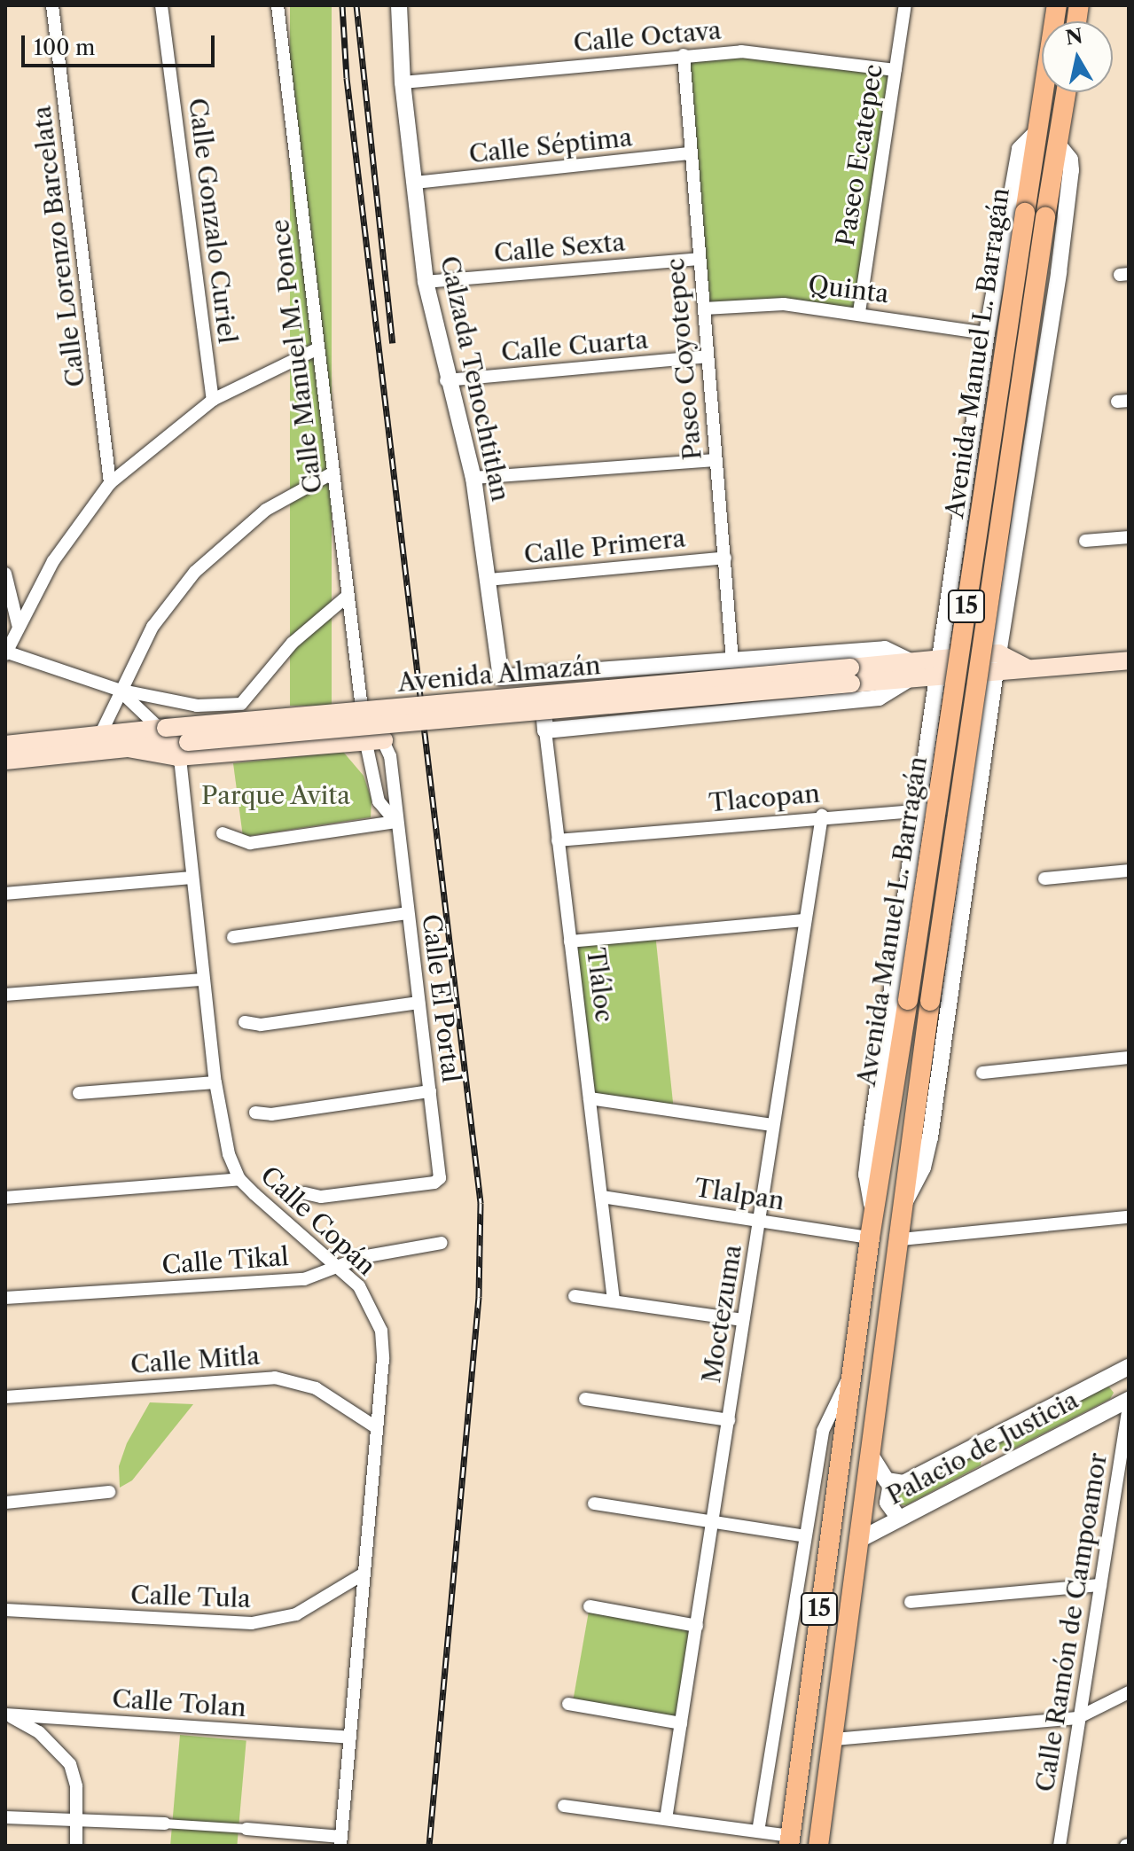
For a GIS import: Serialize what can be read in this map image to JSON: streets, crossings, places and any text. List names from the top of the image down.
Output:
{
  "streets": {
    "highway": ["Avenida Manuel L. Barragán", "15"],
    "main road": ["Avenida Almazán"],
    "street": [
      "Calle Octava",
      "Calle Séptima",
      "Paseo Ecatepec",
      "Calle Gonzalo Curiel",
      "Calle Lorenzo Barcelata",
      "Calle Sexta",
      "Quinta",
      "Calle Cuarta",
      "Calle Manuel M. Ponce",
      "Paseo Coyotepec",
      "Calzada Tenochtitlan",
      "Calle Primera",
      "Tlacopan",
      "Tláloc",
      "Calle El Portal",
      "Tlalpan",
      "Calle Copán",
      "Calle Tikal",
      "Moctezuma",
      "Calle Mitla",
      "Palacio de Justicia",
      "Calle Tula",
      "Calle Ramón de Campoamor",
      "Calle Tolan"
    ]
  },
  "crossings": [
    ["Calle Octava", "Paseo Ecatepec"],
    ["Calle Octava", "Paseo Coyotepec"],
    ["Calle Octava", "Calzada Tenochtitlan"],
    ["Calle Séptima", "Paseo Coyotepec"],
    ["Calle Séptima", "Calzada Tenochtitlan"],
    ["Paseo Ecatepec", "Quinta"],
    ["Calle Sexta", "Paseo Coyotepec"],
    ["Calle Sexta", "Calzada Tenochtitlan"],
    ["Quinta", "Paseo Coyotepec"],
    ["Calle Cuarta", "Paseo Coyotepec"],
    ["Calle Cuarta", "Calzada Tenochtitlan"],
    ["Avenida Manuel L. Barragán", "Tlalpan"],
    ["Avenida Manuel L. Barragán", "Palacio de Justicia"],
    ["Calle Manuel M. Ponce", "Calle El Portal"],
    ["Paseo Coyotepec", "Calle Primera"],
    ["Calzada Tenochtitlan", "Calle Primera"],
    ["Calzada Tenochtitlan", "Tláloc"],
    ["Avenida Almazán", "Calle Copán"],
    ["Tlacopan", "Tláloc"],
    ["Tlacopan", "Moctezuma"],
    ["Tláloc", "Tlalpan"],
    ["Tlalpan", "Moctezuma"],
    ["Calle Copán", "Calle Tikal"],
    ["Calle Copán", "Calle Mitla"],
    ["Calle Copán", "Calle Tula"],
    ["Calle Copán", "Calle Tolan"]
  ],
  "parks": ["Parque Avita"],
  "scale_bar": "100 m",
  "north": "top"
}
